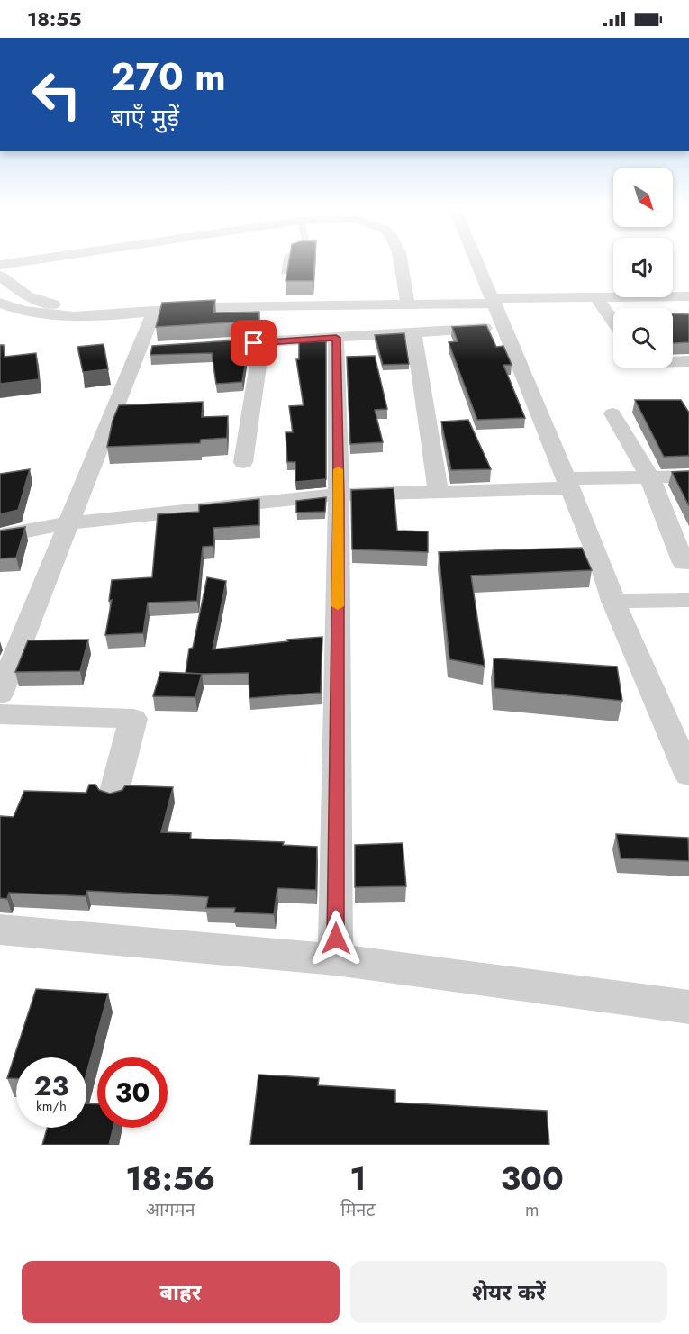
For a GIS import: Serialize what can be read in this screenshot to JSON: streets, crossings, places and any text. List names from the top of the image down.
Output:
{
  "north": "bottom right",
  "page": {
    "status": "18:55",
    "turn": ["270 m", "बाएँ मुड़ें"],
    "speed": "23 km/h",
    "limit": "30",
    "eta": [
      "18:56",
      "आगमन",
      "1",
      "मिनट",
      "300",
      "m"
    ],
    "buttons": ["बाहर", "शेयर करें"]
  }
}
